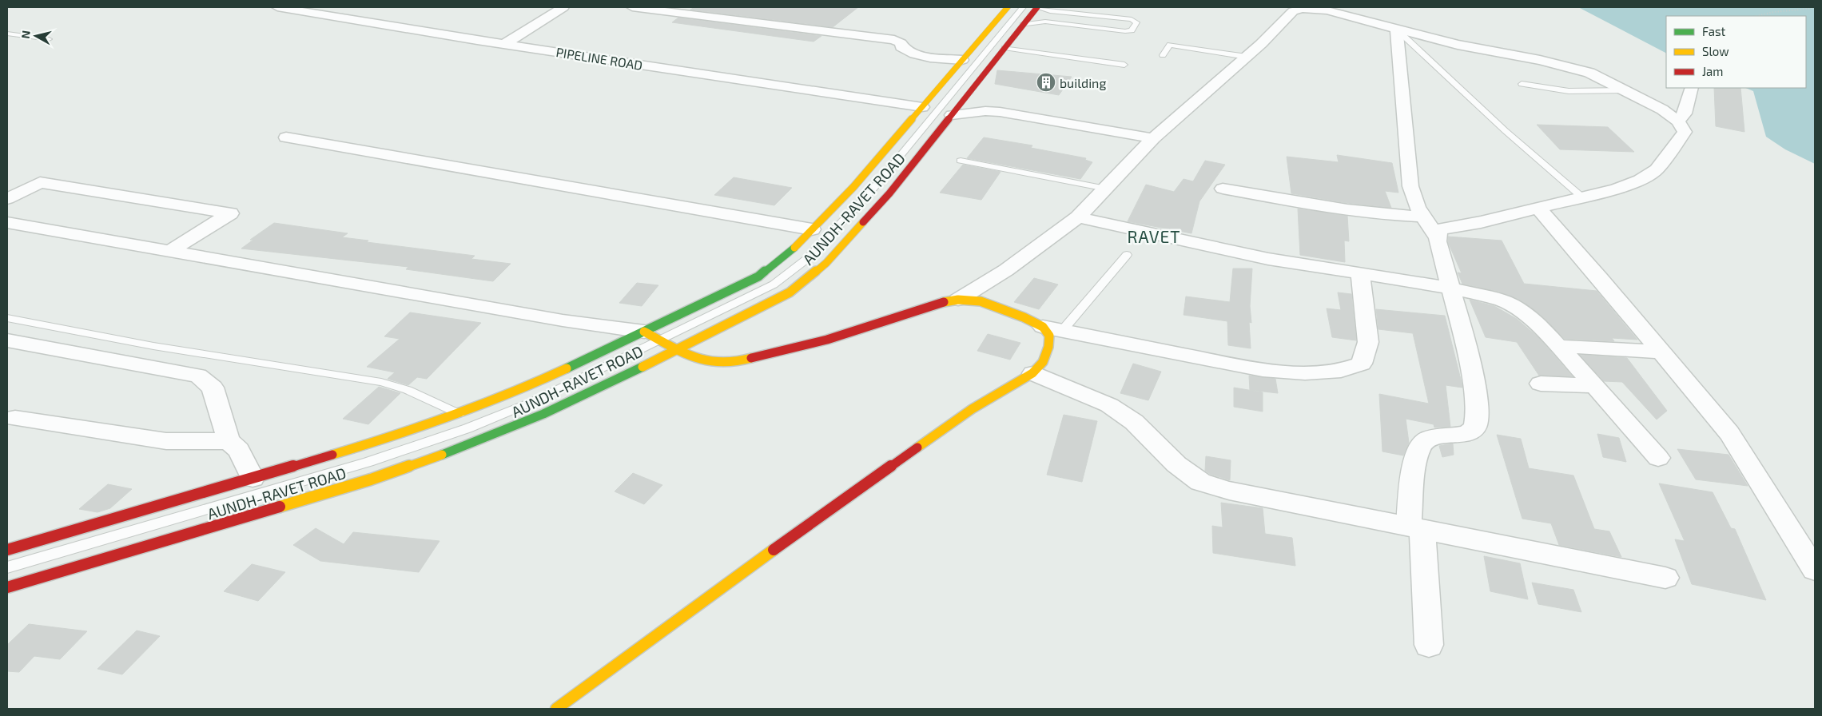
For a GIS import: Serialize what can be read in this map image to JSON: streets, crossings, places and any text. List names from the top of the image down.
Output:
{
  "streets": {
    "main road": ["AUNDH-RAVET ROAD"],
    "street": ["PIPELINE ROAD"]
  },
  "crossings": [
    ["PIPELINE ROAD", "AUNDH-RAVET ROAD"]
  ],
  "districts": ["RAVET"],
  "places": {
    "building": ["building"]
  },
  "legend": ["Fast", "Slow", "Jam"],
  "north": "left"
}
